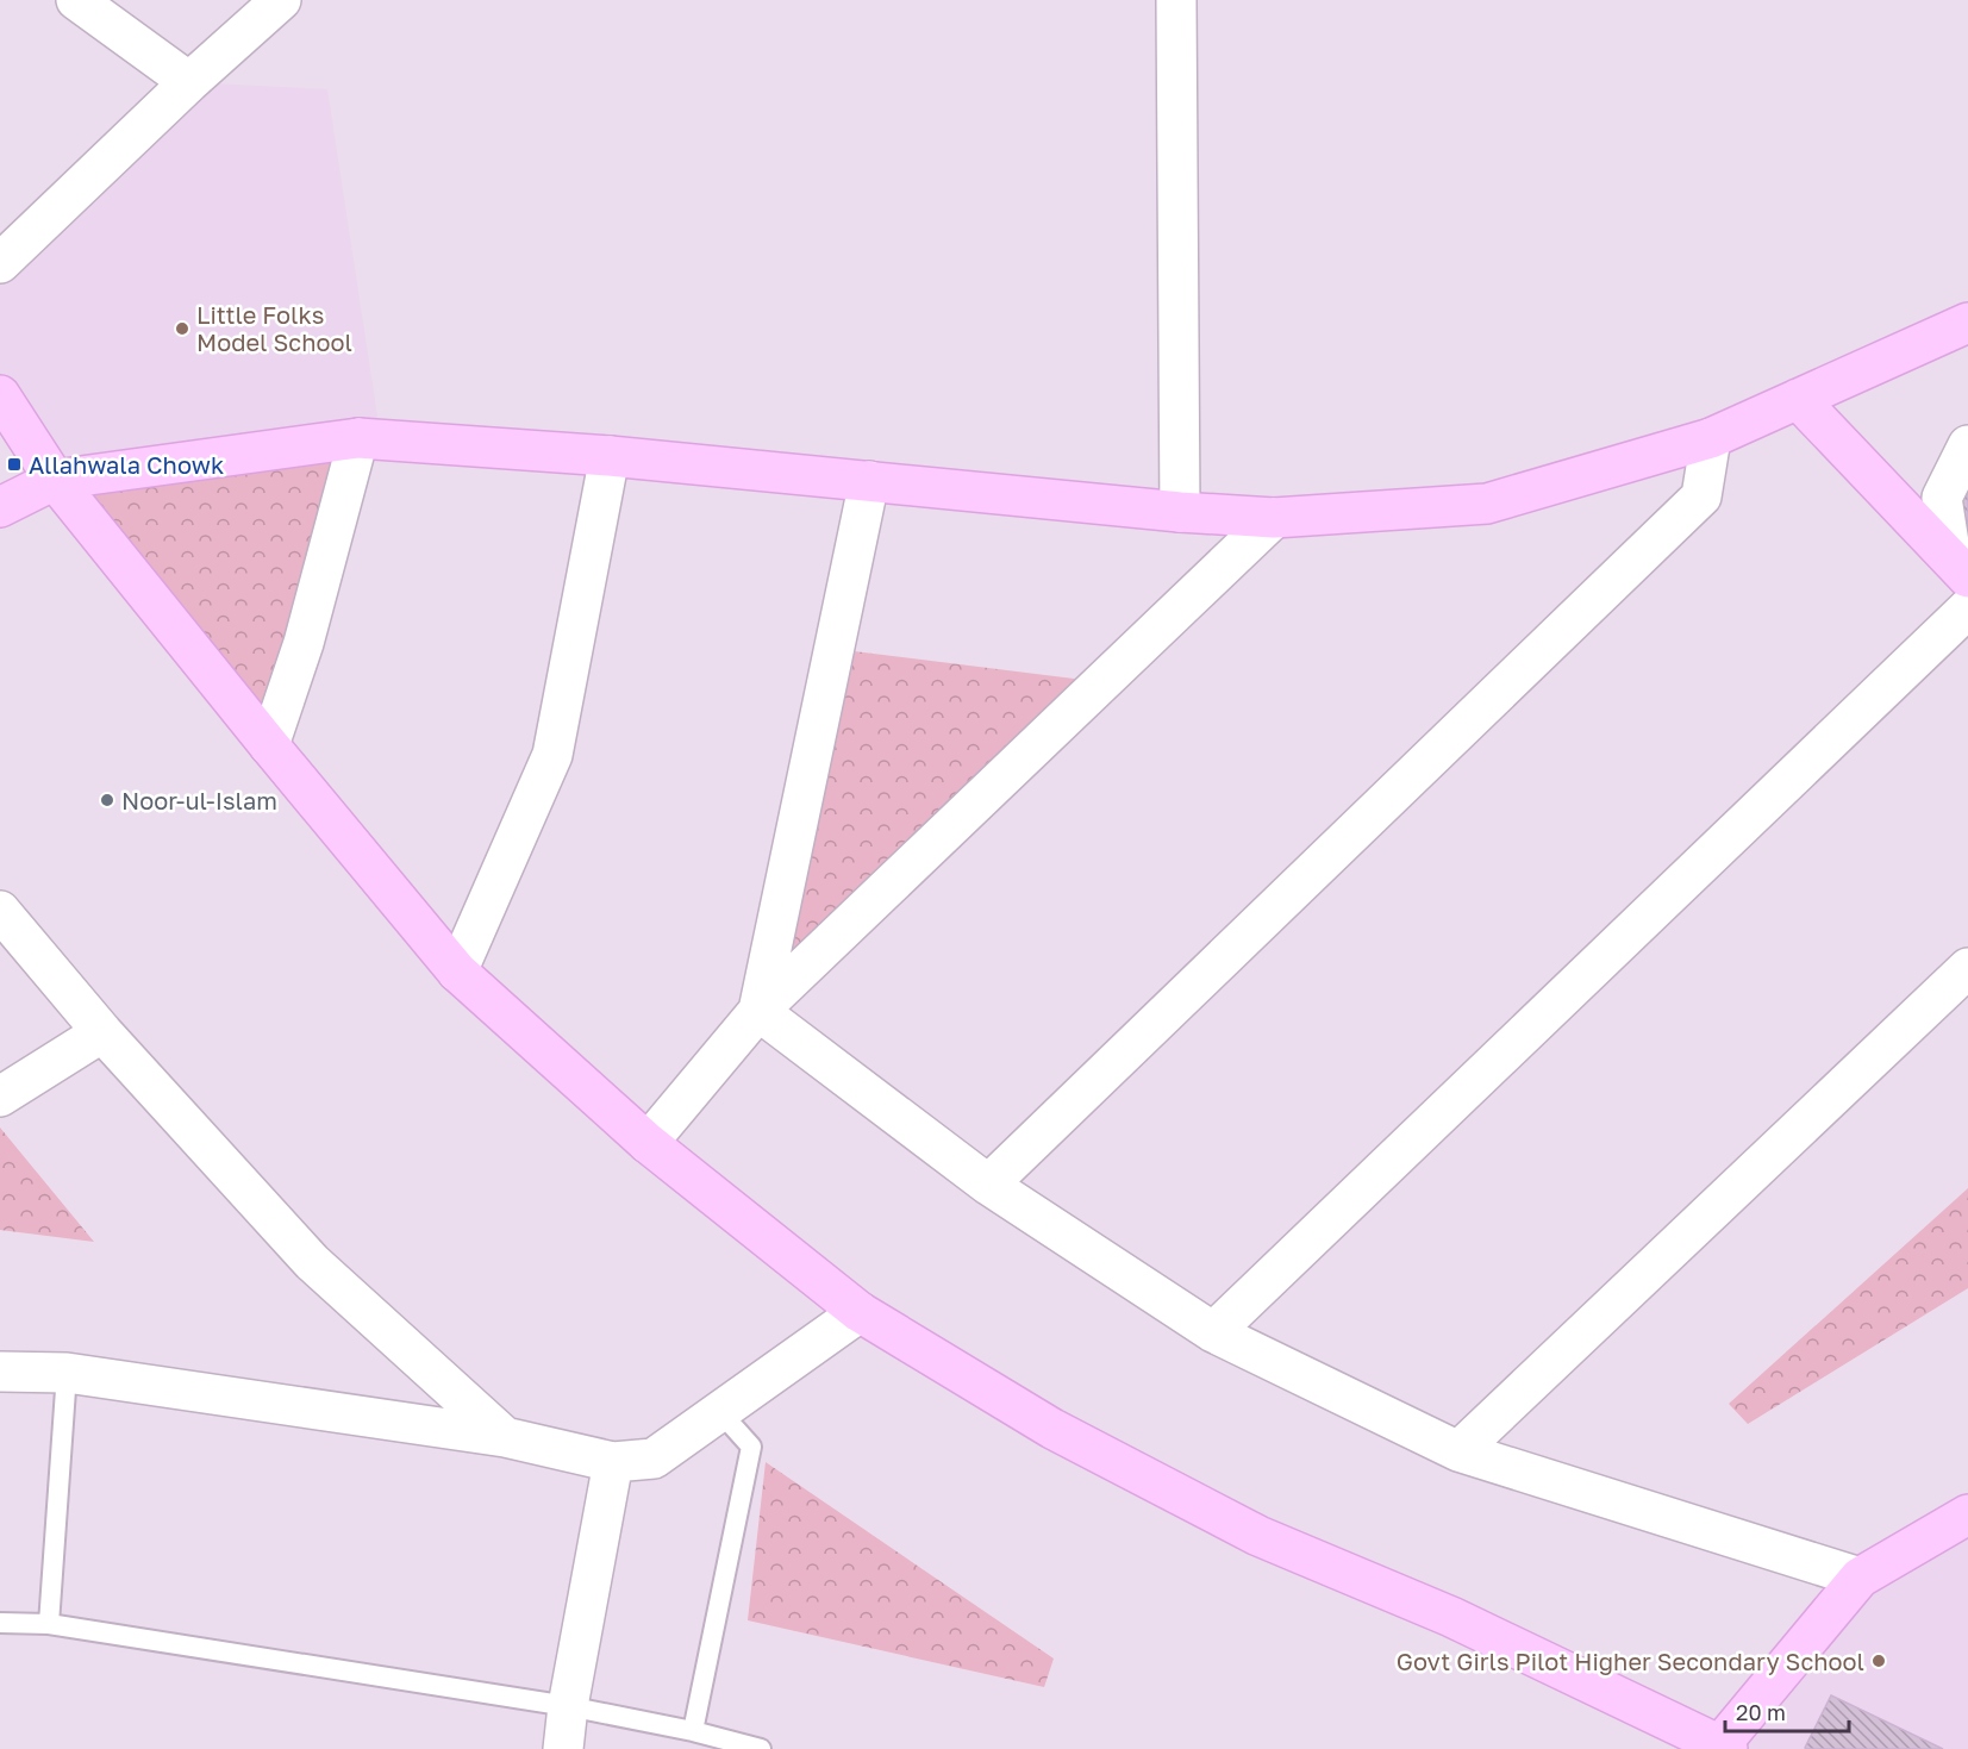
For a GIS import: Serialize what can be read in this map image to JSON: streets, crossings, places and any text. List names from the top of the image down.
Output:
{
  "places": {
    "other": ["Little Folks Model School", "Noor-ul-Islam", "Govt Girls Pilot Higher Secondary School"],
    "transit": ["Allahwala Chowk"]
  },
  "scale_bar": "20 m"
}
